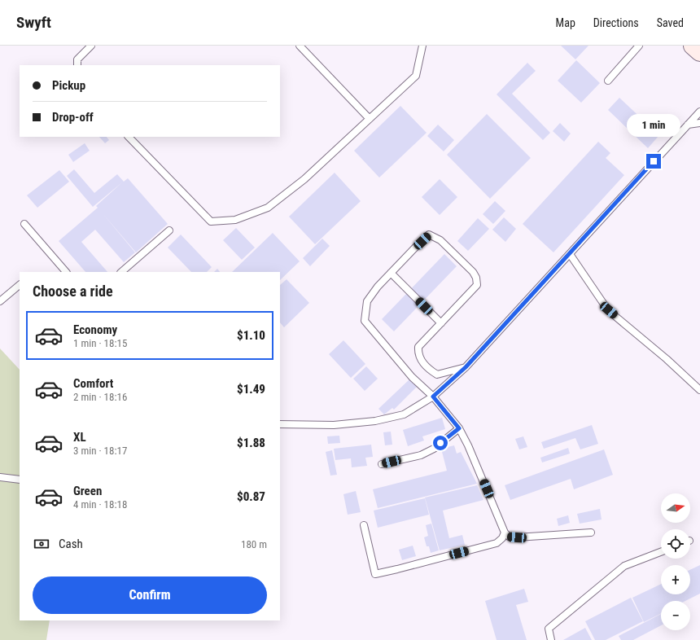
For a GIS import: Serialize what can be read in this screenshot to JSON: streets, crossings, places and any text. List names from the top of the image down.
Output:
{
  "north": "right",
  "page": {
    "header": "Swyft",
    "nav": ["Map", "Directions", "Saved"],
    "banner": ["Pickup", "Drop-off"],
    "bubble": "1 min",
    "heading": "Choose a ride",
    "list": [
      {
        "name": "Economy",
        "note": "1 min · 18:15",
        "value": "$1.10"
      },
      {
        "name": "Comfort",
        "note": "2 min · 18:16",
        "value": "$1.49"
      },
      {
        "name": "XL",
        "note": "3 min · 18:17",
        "value": "$1.88"
      },
      {
        "name": "Green",
        "note": "4 min · 18:18",
        "value": "$0.87"
      }
    ],
    "map_buttons": ["+", "−"],
    "pay": ["Cash", "180 m"],
    "buttons": "Confirm"
  }
}
